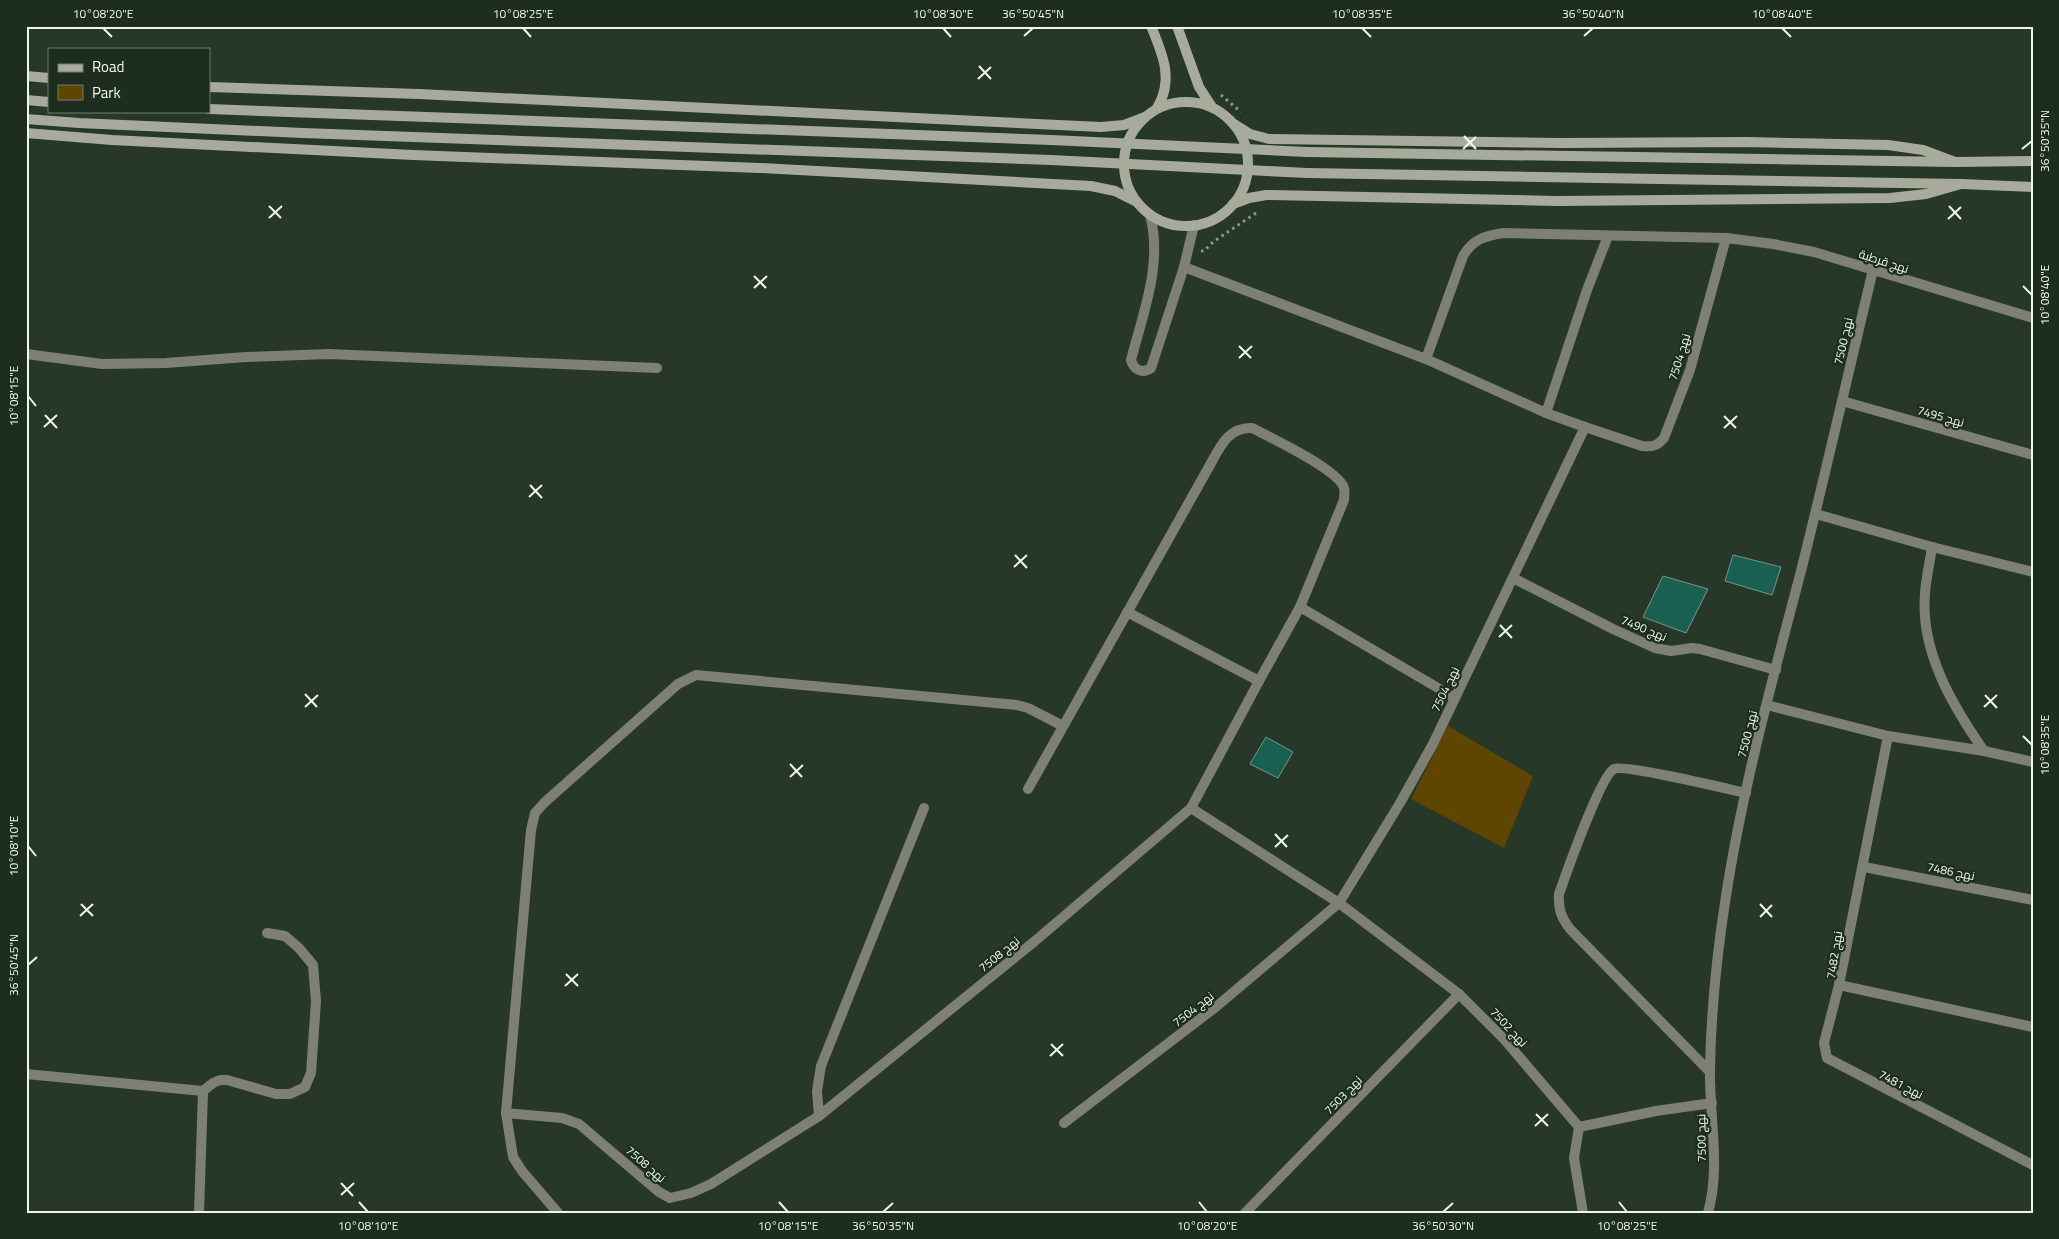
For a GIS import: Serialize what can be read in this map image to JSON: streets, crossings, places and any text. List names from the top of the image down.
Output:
{
  "streets": {
    "street": [
      "نهج قرطبة",
      "نهج 7500",
      "نهج 7504",
      "نهج 7495",
      "نهج 7490",
      "نهج 7486",
      "نهج 7508",
      "نهج 7482",
      "نهج 7502",
      "نهج 7481",
      "نهج 7503"
    ]
  },
  "crossings": [
    ["نهج قرطبة", "نهج 7500"],
    ["نهج قرطبة", "نهج 7504"],
    ["نهج 7500", "نهج 7495"],
    ["نهج 7500", "نهج 7490"],
    ["نهج 7504", "نهج 7490"],
    ["نهج 7504", "نهج 7502"],
    ["نهج 7486", "نهج 7482"],
    ["نهج 7508", "نهج 7502"],
    ["نهج 7482", "نهج 7481"],
    ["نهج 7502", "نهج 7503"]
  ],
  "legend": ["Road", "Park"],
  "coordinates": [
    "10°08'20\"E",
    "10°08'25\"E",
    "10°08'30\"E",
    "36°50'45\"N",
    "10°08'35\"E",
    "36°50'40\"N",
    "10°08'40\"E",
    "36°50'35\"N",
    "10°08'15\"E",
    "10°08'10\"E",
    "36°50'30\"N"
  ]
}
